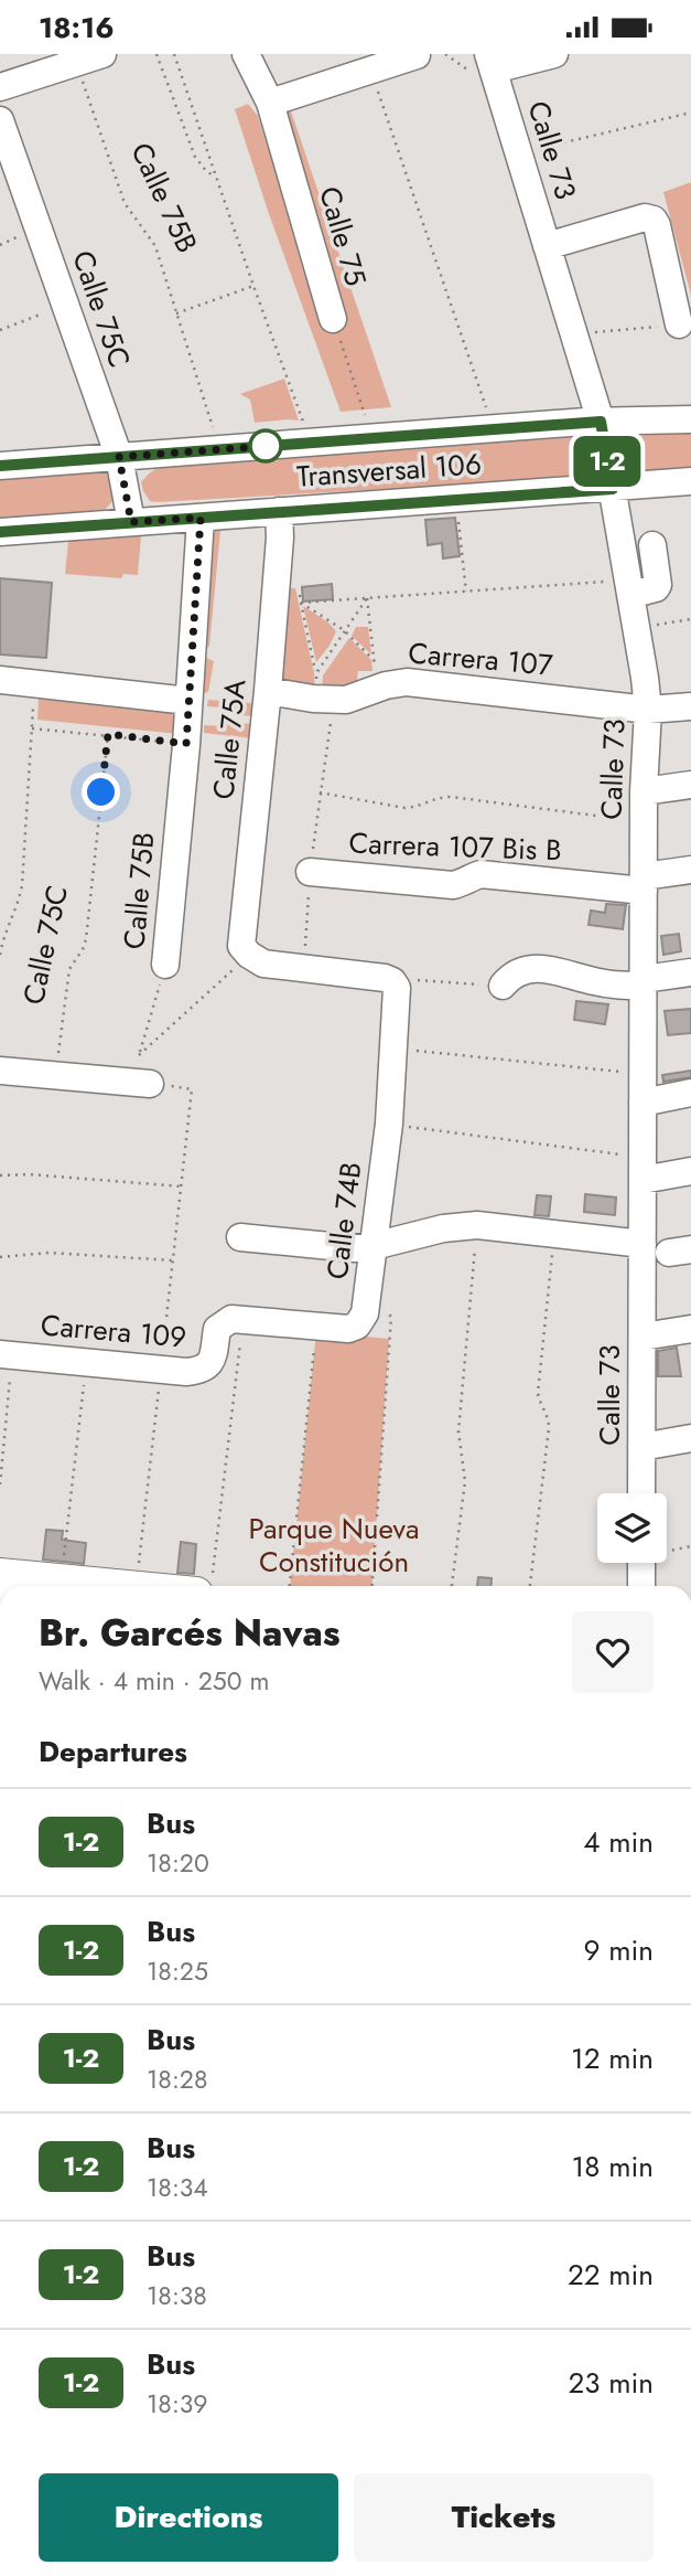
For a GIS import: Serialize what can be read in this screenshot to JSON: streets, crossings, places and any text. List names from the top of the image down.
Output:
{
  "streets": {
    "street": [
      "Calle 73",
      "Calle 75B",
      "Calle 75",
      "Calle 75C",
      "Transversal 106",
      "Carrera 107",
      "Calle 75A",
      "Carrera 107 Bis B",
      "Calle 74B",
      "Carrera 109"
    ]
  },
  "crossings": [
    ["Calle 73", "Transversal 106"],
    ["Calle 73", "Carrera 107"],
    ["Calle 73", "Carrera 107 Bis B"],
    ["Calle 75B", "Transversal 106"],
    ["Calle 75B", "Calle 75A"],
    ["Calle 75", "Transversal 106"],
    ["Calle 75C", "Transversal 106"],
    ["Transversal 106", "Calle 75A"],
    ["Carrera 107", "Calle 75A"]
  ],
  "parks": ["Parque Nueva Constitución"],
  "lines": ["bus line 1-2"],
  "page": {
    "status": "18:16",
    "on_map": "1-2",
    "heading": [
      ["Br. Garcés Navas", "Walk · 4 min · 250 m"],
      "Departures"
    ],
    "list": [
      {
        "mark": "1-2",
        "name": "Bus",
        "note": "18:20",
        "value": "4 min"
      },
      {
        "mark": "1-2",
        "name": "Bus",
        "note": "18:25",
        "value": "9 min"
      },
      {
        "mark": "1-2",
        "name": "Bus",
        "note": "18:28",
        "value": "12 min"
      },
      {
        "mark": "1-2",
        "name": "Bus",
        "note": "18:34",
        "value": "18 min"
      },
      {
        "mark": "1-2",
        "name": "Bus",
        "note": "18:38",
        "value": "22 min"
      },
      {
        "mark": "1-2",
        "name": "Bus",
        "note": "18:39",
        "value": "23 min"
      }
    ],
    "buttons": ["Directions", "Tickets"]
  }
}
